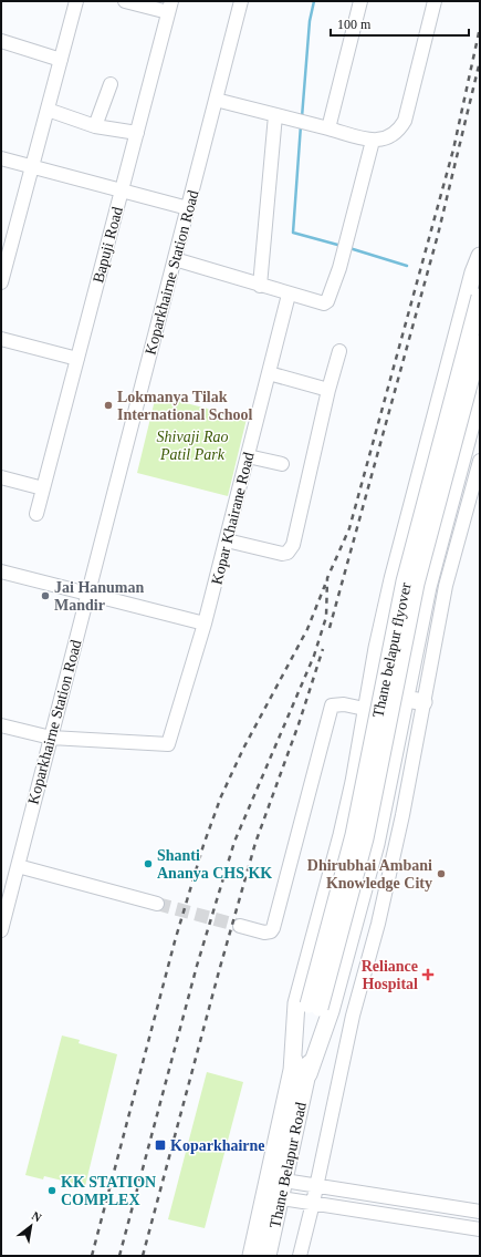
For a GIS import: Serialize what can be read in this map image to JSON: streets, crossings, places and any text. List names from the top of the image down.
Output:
{
  "streets": {
    "main road": ["Thane belapur flyover", "Thane Belapur Road"],
    "street": ["Bapuji Road", "Koparkhairne Station Road", "Kopar Khairane Road"]
  },
  "crossings": [
    ["Koparkhairne Station Road", "Kopar Khairane Road"]
  ],
  "parks": ["Shivaji Rao Patil Park"],
  "places": {
    "other": [
      "Lokmanya Tilak International School",
      "Jai Hanuman Mandir",
      "Shanti Ananya CHS KK",
      "Dhirubhai Ambani Knowledge City",
      "KK STATION COMPLEX"
    ],
    "health": ["Reliance Hospital"],
    "transit": ["Koparkhairne"]
  },
  "scale_bar": "100 m",
  "north": "top right"
}
